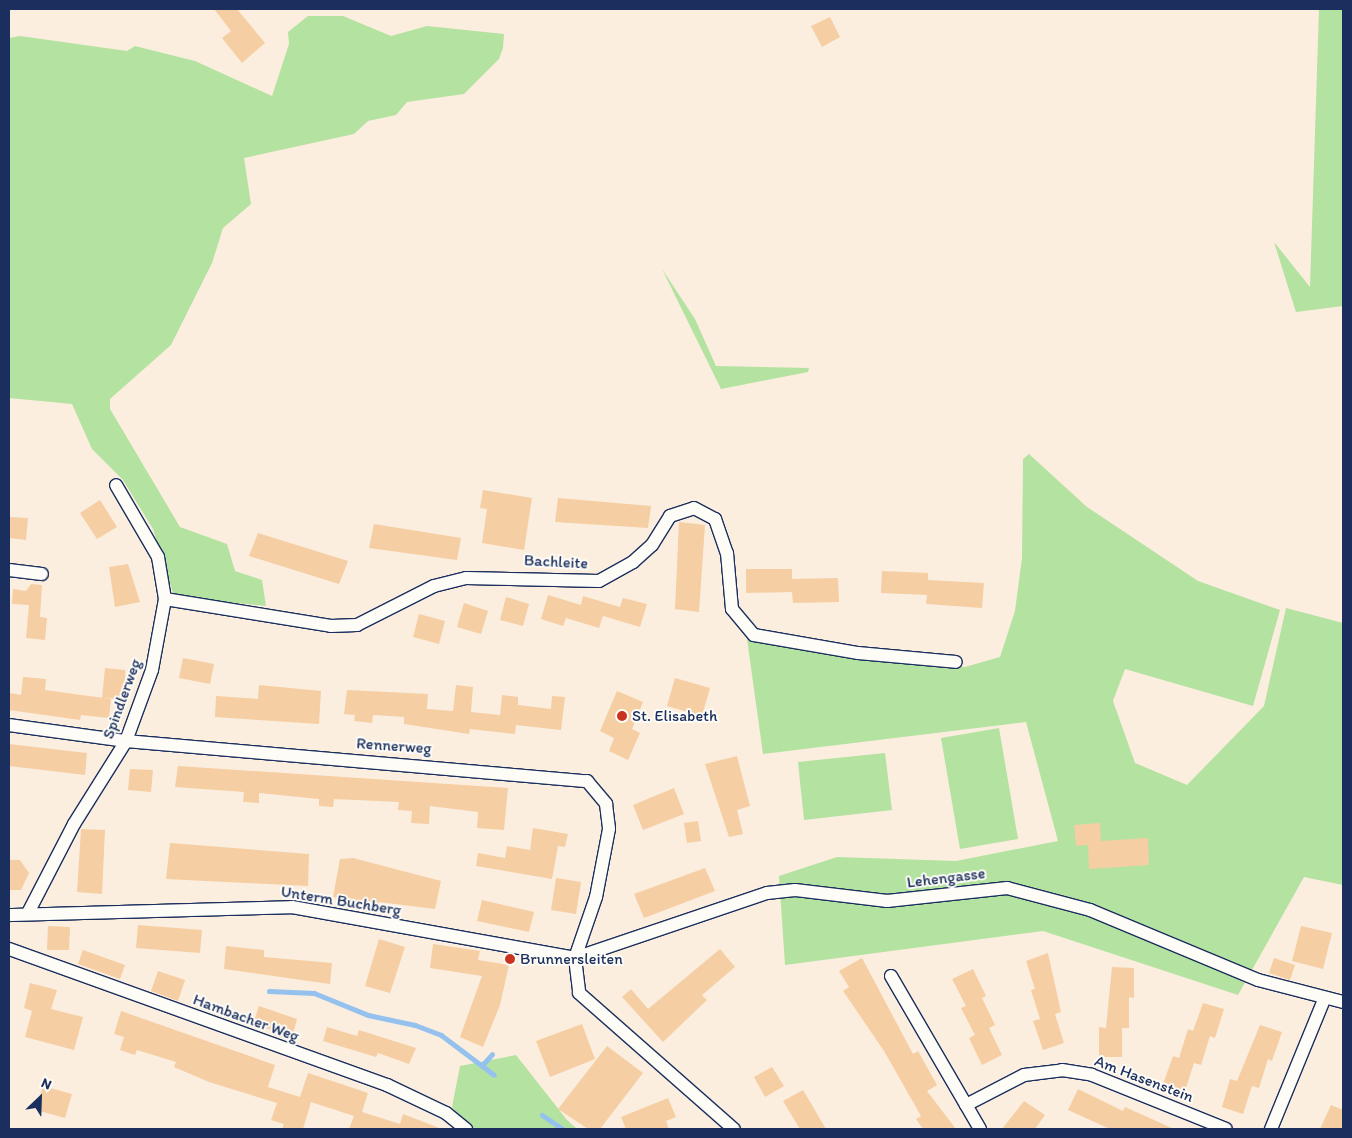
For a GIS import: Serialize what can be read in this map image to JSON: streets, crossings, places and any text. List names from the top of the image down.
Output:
{
  "streets": {
    "street": [
      "Bachleite",
      "Spindlerweg",
      "Rennerweg",
      "Lehengasse",
      "Unterm Buchberg",
      "Hambacher Weg",
      "Am Hasenstein"
    ]
  },
  "crossings": [
    ["Bachleite", "Spindlerweg"],
    ["Spindlerweg", "Rennerweg"],
    ["Spindlerweg", "Unterm Buchberg"],
    ["Rennerweg", "Lehengasse"],
    ["Rennerweg", "Unterm Buchberg"],
    ["Lehengasse", "Unterm Buchberg"]
  ],
  "places": ["St. Elisabeth", "Brunnersleiten"],
  "north": "top right"
}
